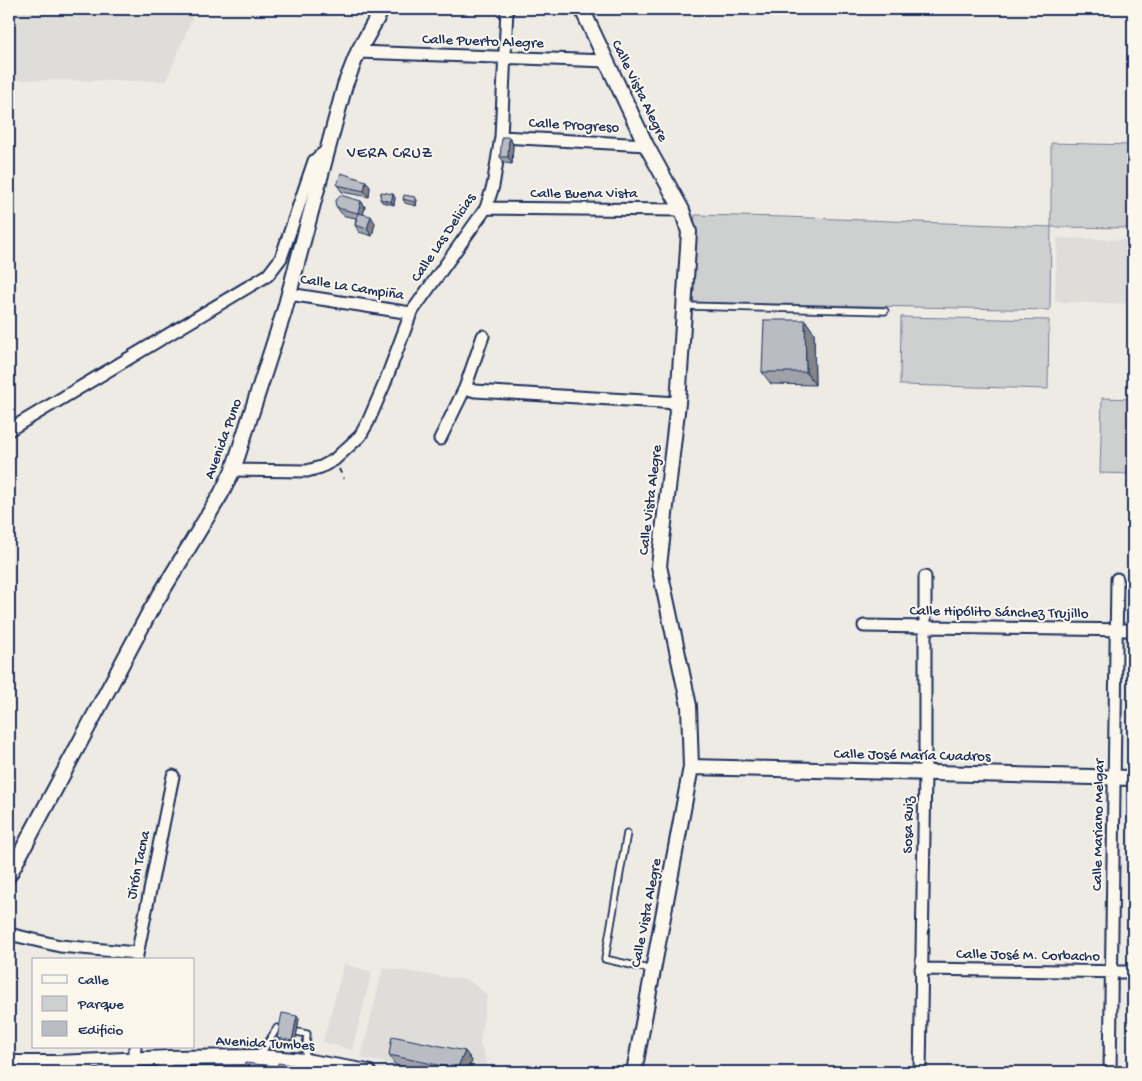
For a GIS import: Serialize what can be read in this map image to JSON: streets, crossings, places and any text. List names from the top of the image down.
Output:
{
  "streets": {
    "street": [
      "Calle Puerto Alegre",
      "Calle Vista Alegre",
      "Calle Progreso",
      "Calle Buena Vista",
      "Calle Las Delicias",
      "Calle La Campiña",
      "Avenida Puno",
      "Calle Hipólito Sánchez Trujillo",
      "Calle José María Cuadros",
      "Sosa Ruiz",
      "Calle Mariano Melgar",
      "Jirón Tacna",
      "Calle José M. Corbacho",
      "Avenida Tumbes"
    ]
  },
  "crossings": [
    ["Calle Puerto Alegre", "Calle Vista Alegre"],
    ["Calle Puerto Alegre", "Calle Las Delicias"],
    ["Calle Puerto Alegre", "Avenida Puno"],
    ["Calle Vista Alegre", "Calle Progreso"],
    ["Calle Vista Alegre", "Calle Buena Vista"],
    ["Calle Vista Alegre", "Calle José María Cuadros"],
    ["Calle Progreso", "Calle Las Delicias"],
    ["Calle Buena Vista", "Calle Las Delicias"],
    ["Calle Las Delicias", "Calle La Campiña"],
    ["Calle Las Delicias", "Avenida Puno"],
    ["Calle La Campiña", "Avenida Puno"],
    ["Calle Hipólito Sánchez Trujillo", "Sosa Ruiz"],
    ["Calle Hipólito Sánchez Trujillo", "Calle Mariano Melgar"],
    ["Calle José María Cuadros", "Sosa Ruiz"],
    ["Calle José María Cuadros", "Calle Mariano Melgar"],
    ["Sosa Ruiz", "Calle José M. Corbacho"],
    ["Calle Mariano Melgar", "Calle José M. Corbacho"]
  ],
  "districts": ["VERA CRUZ"],
  "legend": ["Calle", "Parque", "Edificio"]
}
